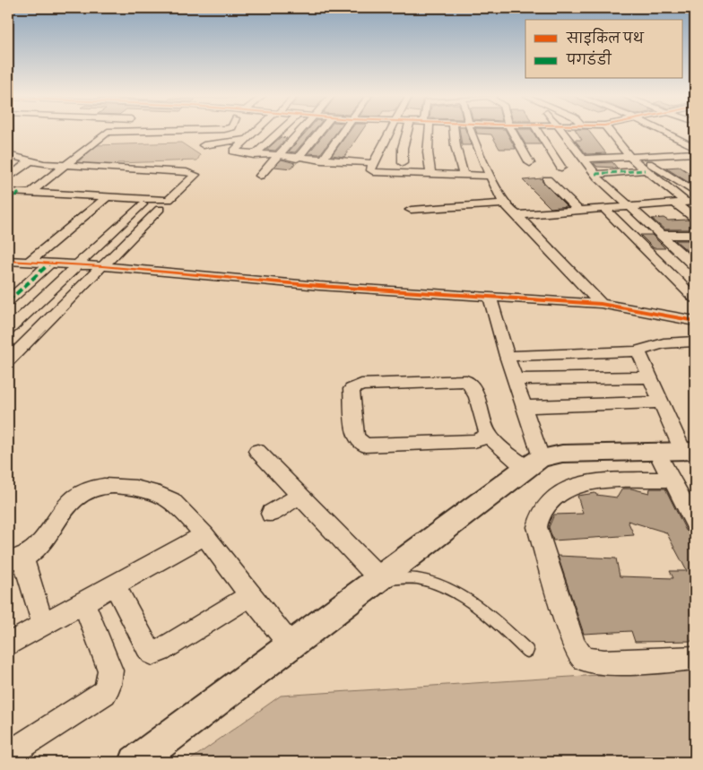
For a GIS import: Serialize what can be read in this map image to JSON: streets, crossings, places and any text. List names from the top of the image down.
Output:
{
  "legend": ["साइकिल पथ", "पगडंडी"]
}
